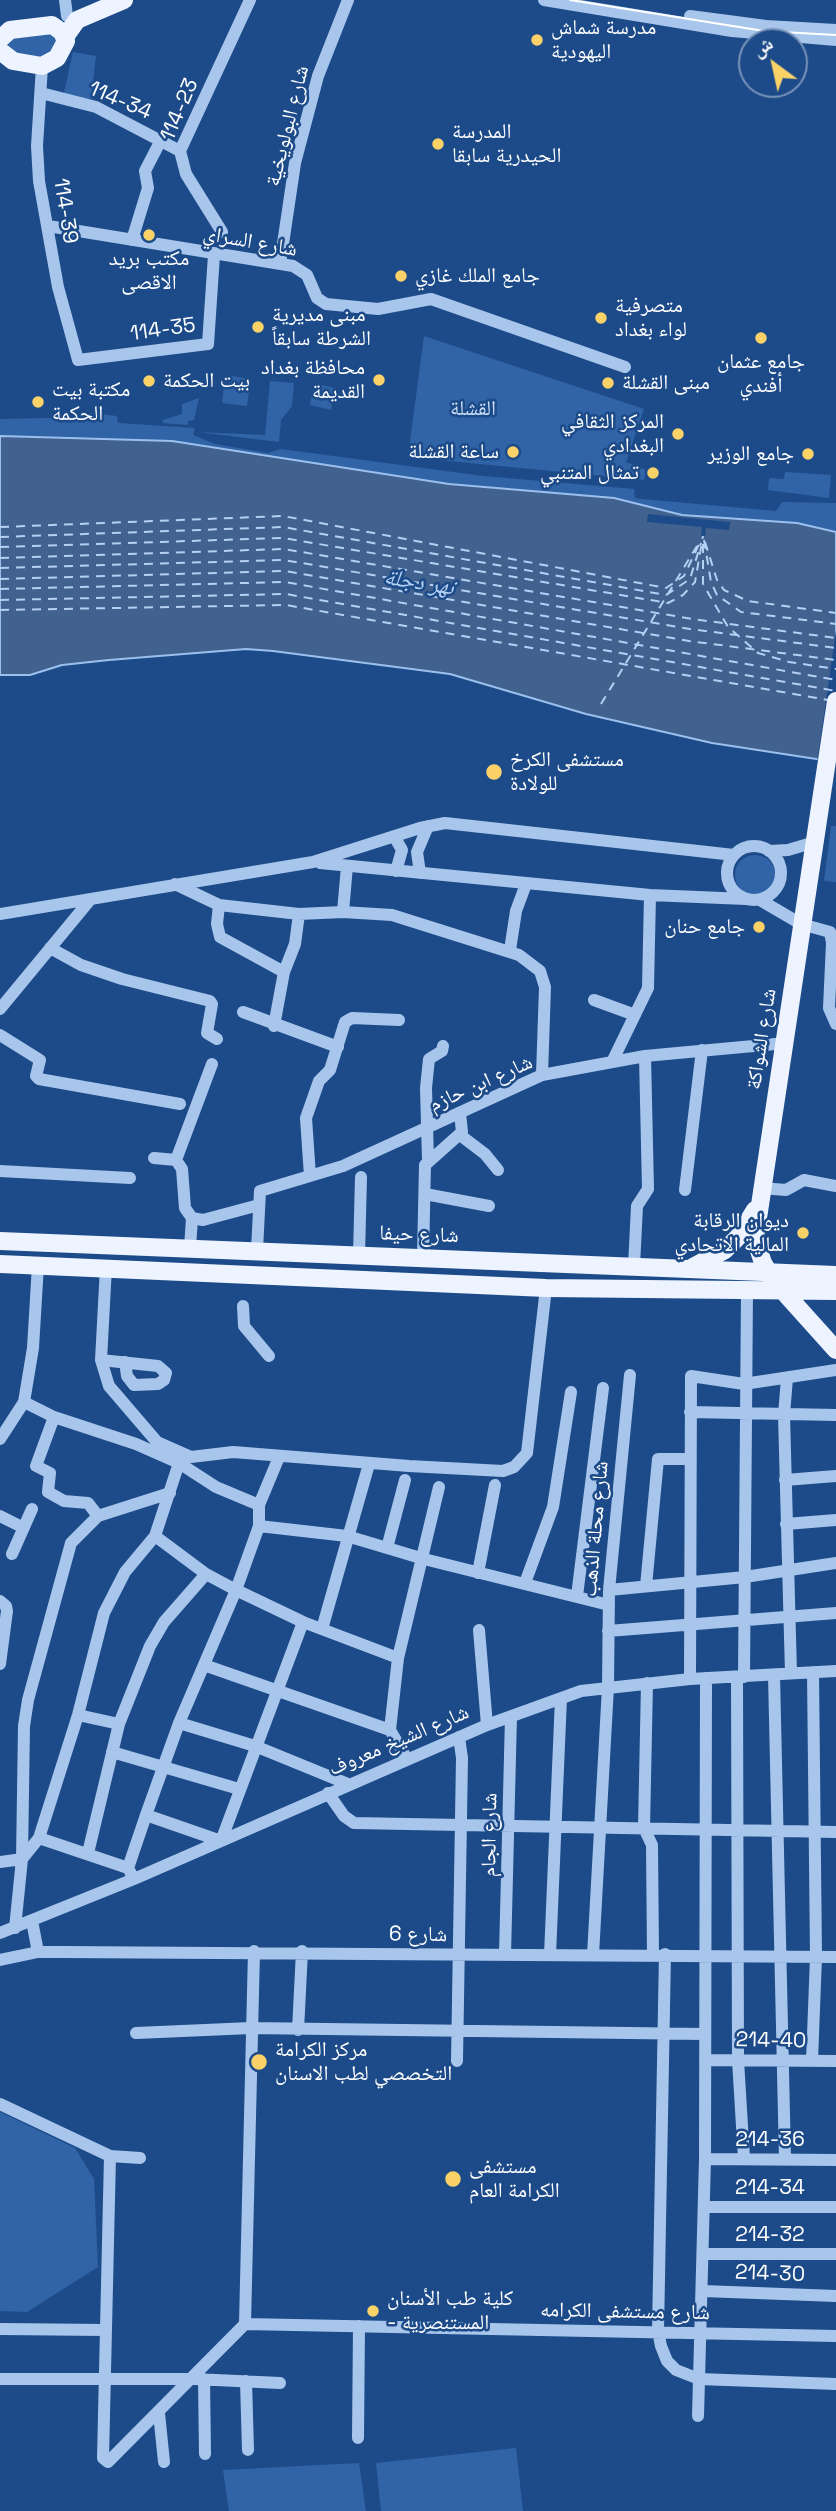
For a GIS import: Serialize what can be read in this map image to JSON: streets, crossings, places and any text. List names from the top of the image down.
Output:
{
  "streets": {
    "main road": ["شارع الشواكة", "شارع حيفا"],
    "street": [
      "114-34",
      "114-23",
      "شارع البولويخية",
      "114-39",
      "شارع السراي",
      "114-35",
      "شارع ابن حازم",
      "شارع محلة الذهب",
      "شارع الشيخ معروف",
      "شارع الجام",
      "شارع 6",
      "214-40",
      "214-36",
      "214-34",
      "214-32",
      "214-30",
      "شارع مستشفى الكرامه"
    ]
  },
  "crossings": [
    ["114-34", "114-23"],
    ["114-34", "114-39"],
    ["شارع البولويخية", "شارع السراي"],
    ["114-39", "شارع السراي"],
    ["114-39", "114-35"],
    ["شارع السراي", "114-35"],
    ["شارع الشواكة", "شارع ابن حازم"],
    ["شارع الشواكة", "شارع حيفا"],
    ["شارع محلة الذهب", "شارع الشيخ معروف"],
    ["شارع محلة الذهب", "شارع 6"],
    ["شارع الشيخ معروف", "شارع الجام"],
    ["شارع الجام", "شارع 6"]
  ],
  "water": ["نهر دجلة"],
  "parks": ["القشلة"],
  "places": [
    "مدرسة شماش اليهودية",
    "المدرسة الحيدرية سابقا",
    "مكتب بريد الاقصى",
    "جامع الملك غازي",
    "متصرفية لواء بغداد",
    "مبنى مديرية الشرطة سابقاً",
    "جامع عثمان أفندي",
    "محافظة بغداد القديمة",
    "بيت الحكمة",
    "مبنى القشلة",
    "مكتبة بيت الحكمة",
    "المركز الثقافي البغدادي",
    "ساعة القشلة",
    "جامع الوزير",
    "تمثال المتنبي",
    "مستشفى الكرخ للولادة",
    "جامع حنان",
    "ديوان الرقابة المالية الاتحادي",
    "مركز الكرامة التخصصي لطب الاسنان",
    "مستشفى الكرامة العام",
    "كلية طب الأسنان - المستنصرية"
  ],
  "north": "top left"
}
